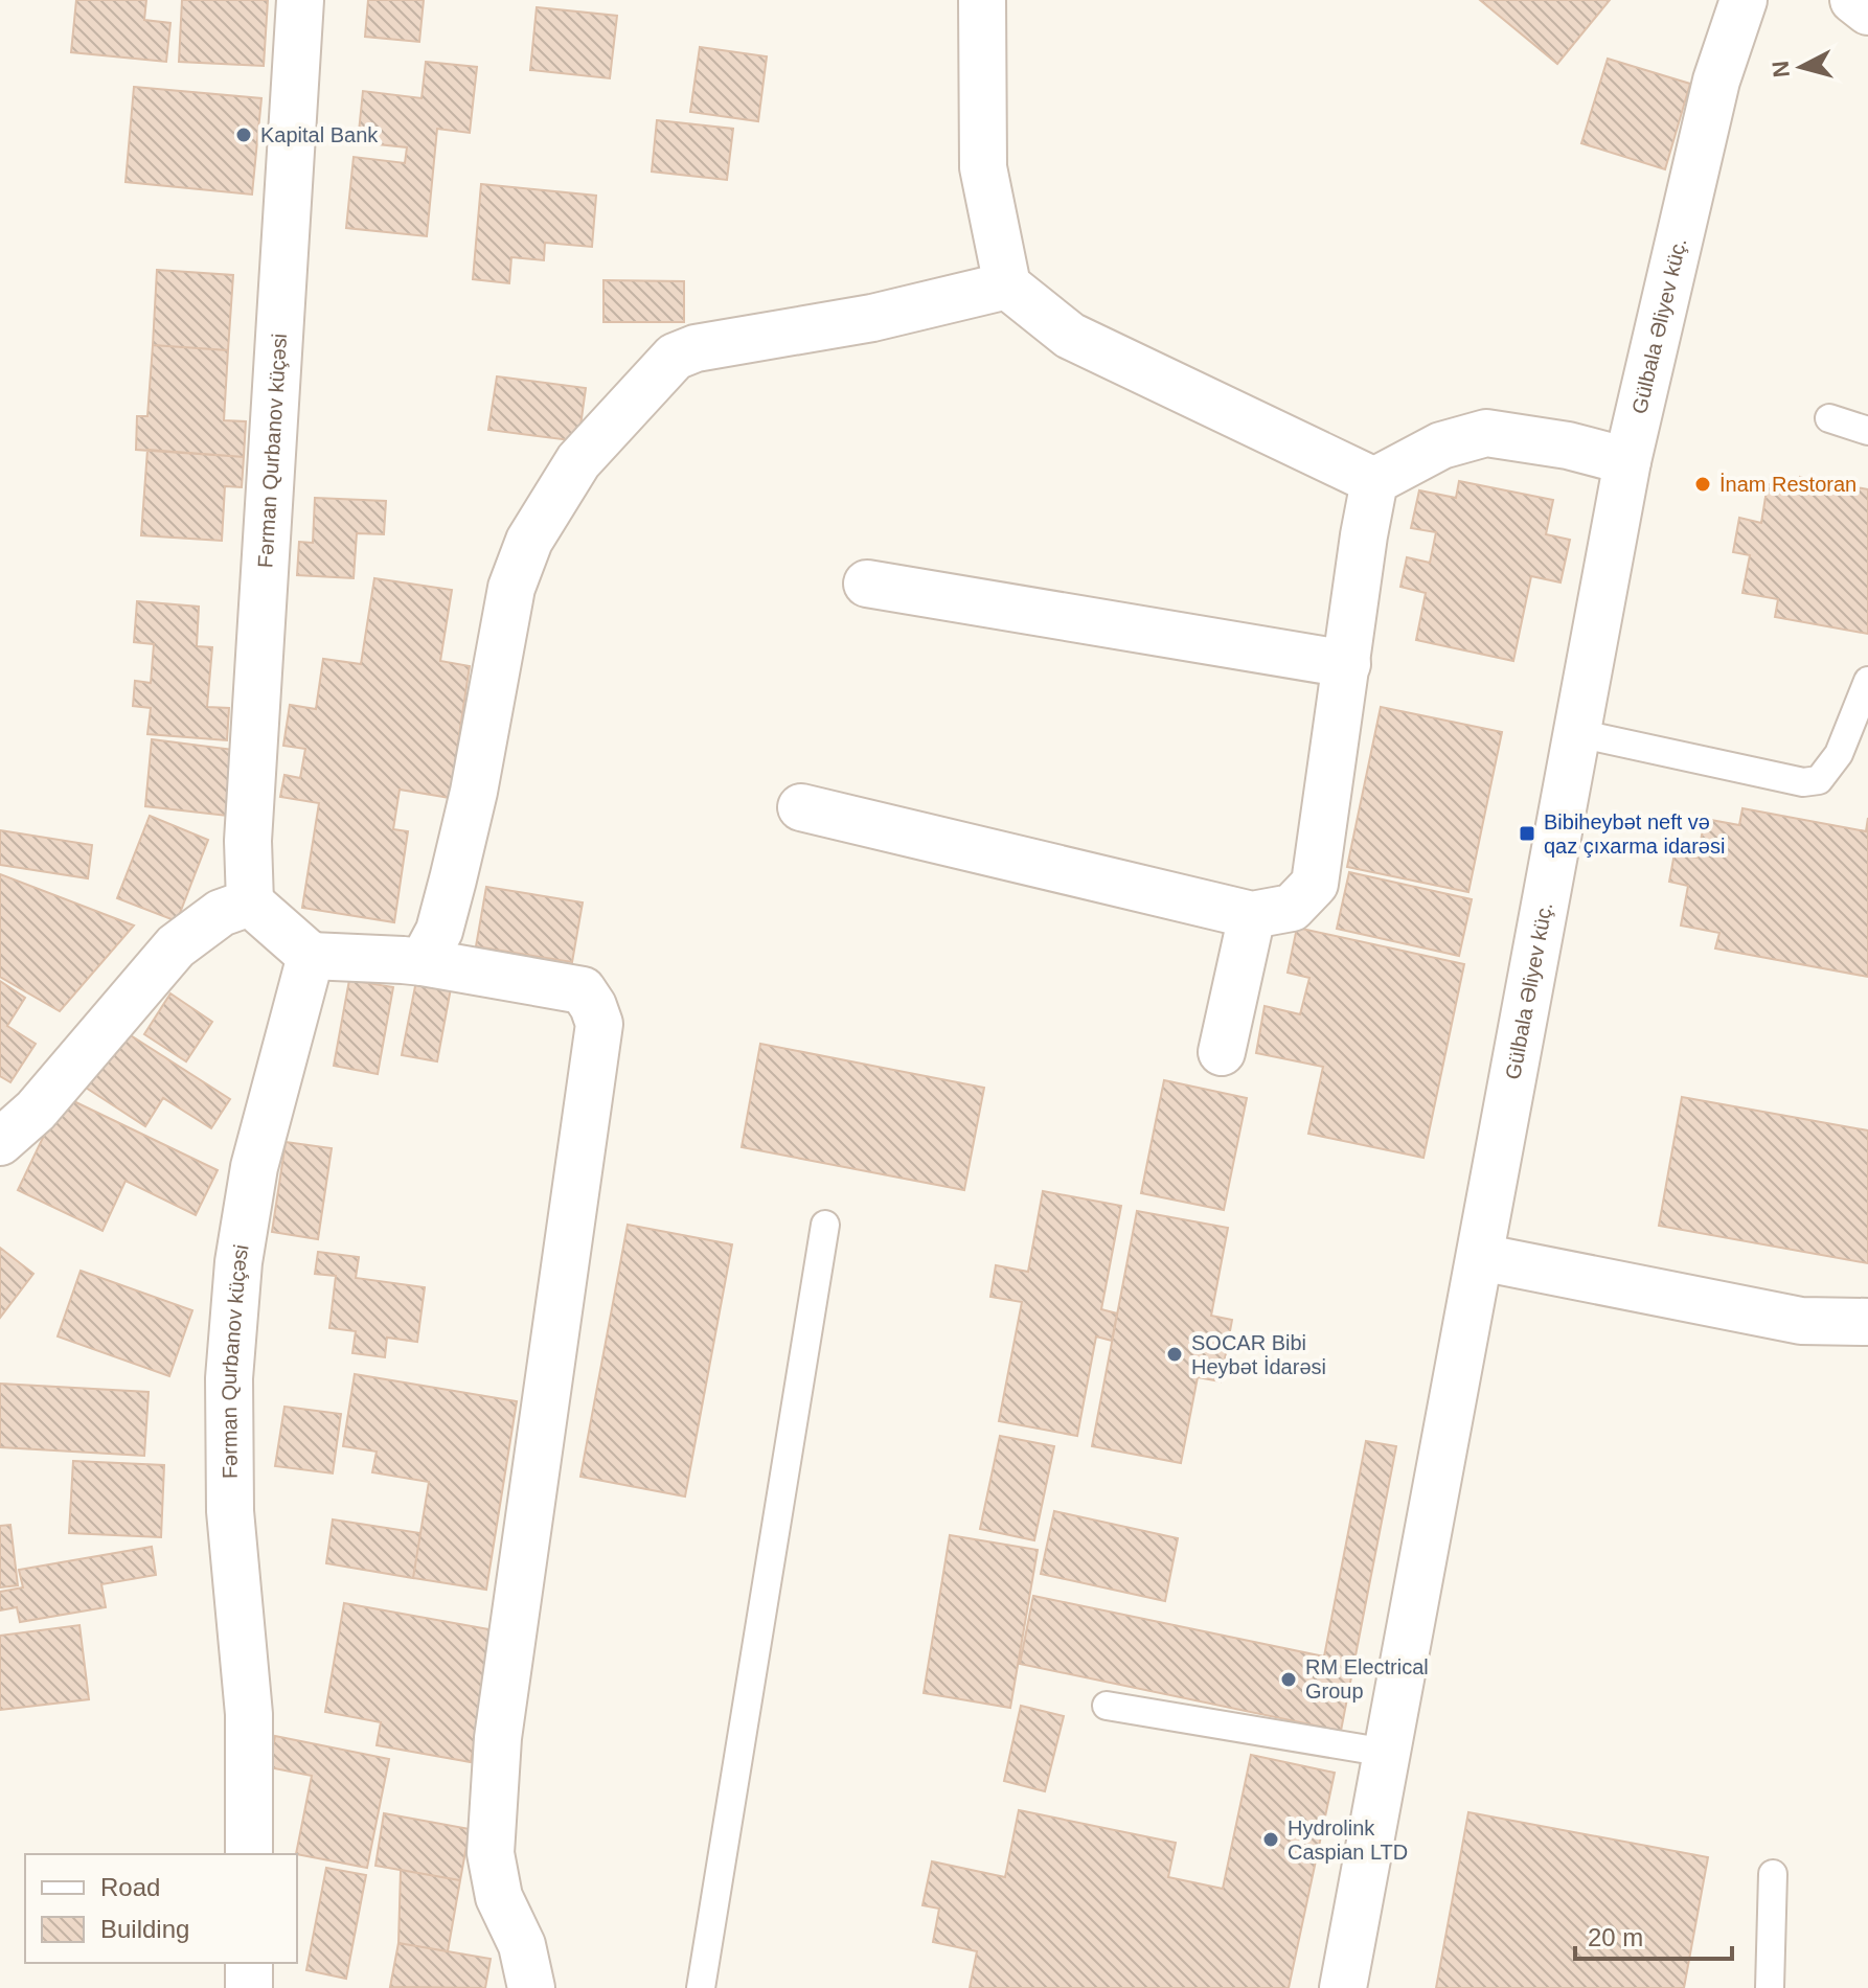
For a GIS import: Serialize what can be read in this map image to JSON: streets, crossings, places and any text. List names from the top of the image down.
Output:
{
  "streets": {
    "street": ["Gülbala Əliyev küç.", "Fərman Qurbanov küçəsi"]
  },
  "places": {
    "other": [
      "Kapital Bank",
      "İnam Restoran",
      "SOCAR Bibi Heybət İdarəsi",
      "RM Electrical Group",
      "Hydrolink Caspian LTD"
    ],
    "transit": ["Bibiheybət neft və qaz çıxarma idarəsi"]
  },
  "legend": ["Road", "Building"],
  "scale_bar": "20 m",
  "north": "left"
}
